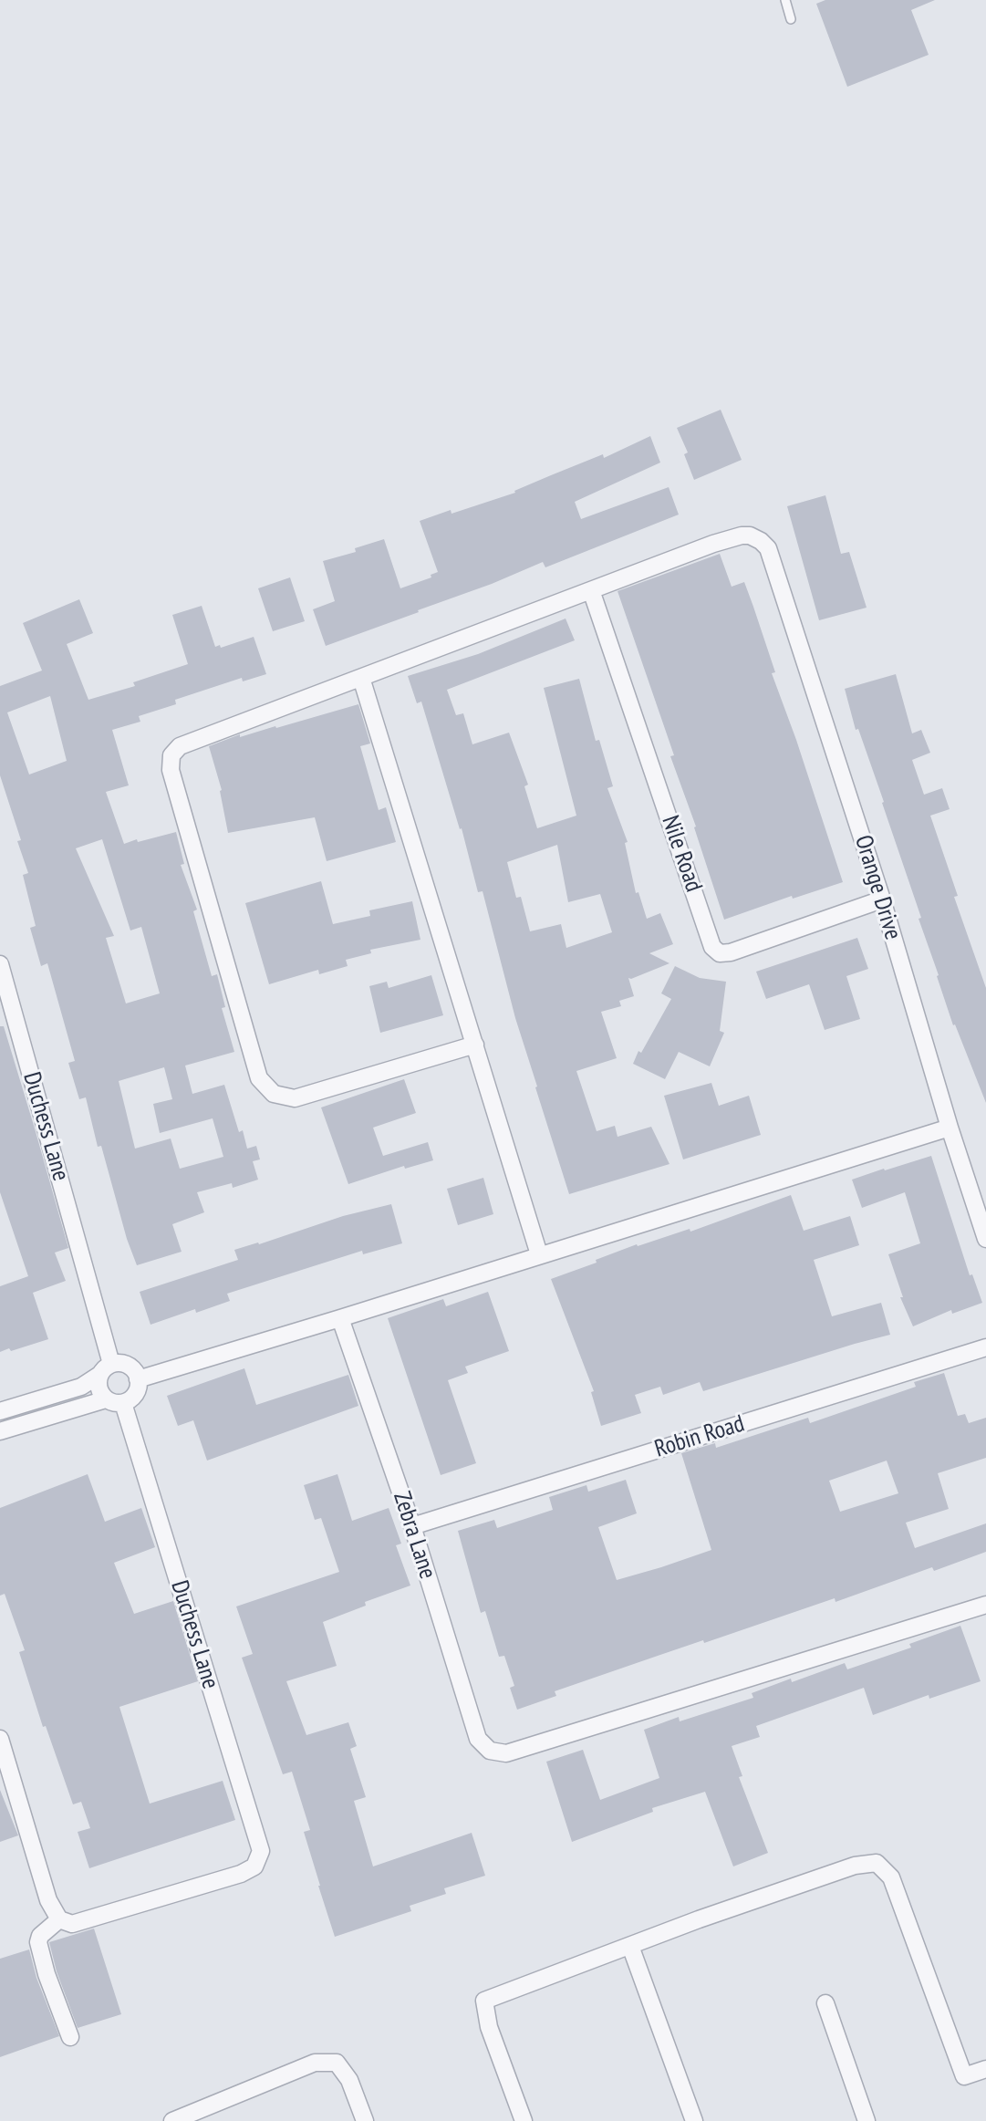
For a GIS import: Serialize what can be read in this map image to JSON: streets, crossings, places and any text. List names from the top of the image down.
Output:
{
  "streets": {
    "street": [
      "Nile Road",
      "Orange Drive",
      "Duchess Lane",
      "Robin Road",
      "Zebra Lane"
    ]
  },
  "crossings": [
    ["Nile Road", "Orange Drive"],
    ["Robin Road", "Zebra Lane"]
  ]
}
